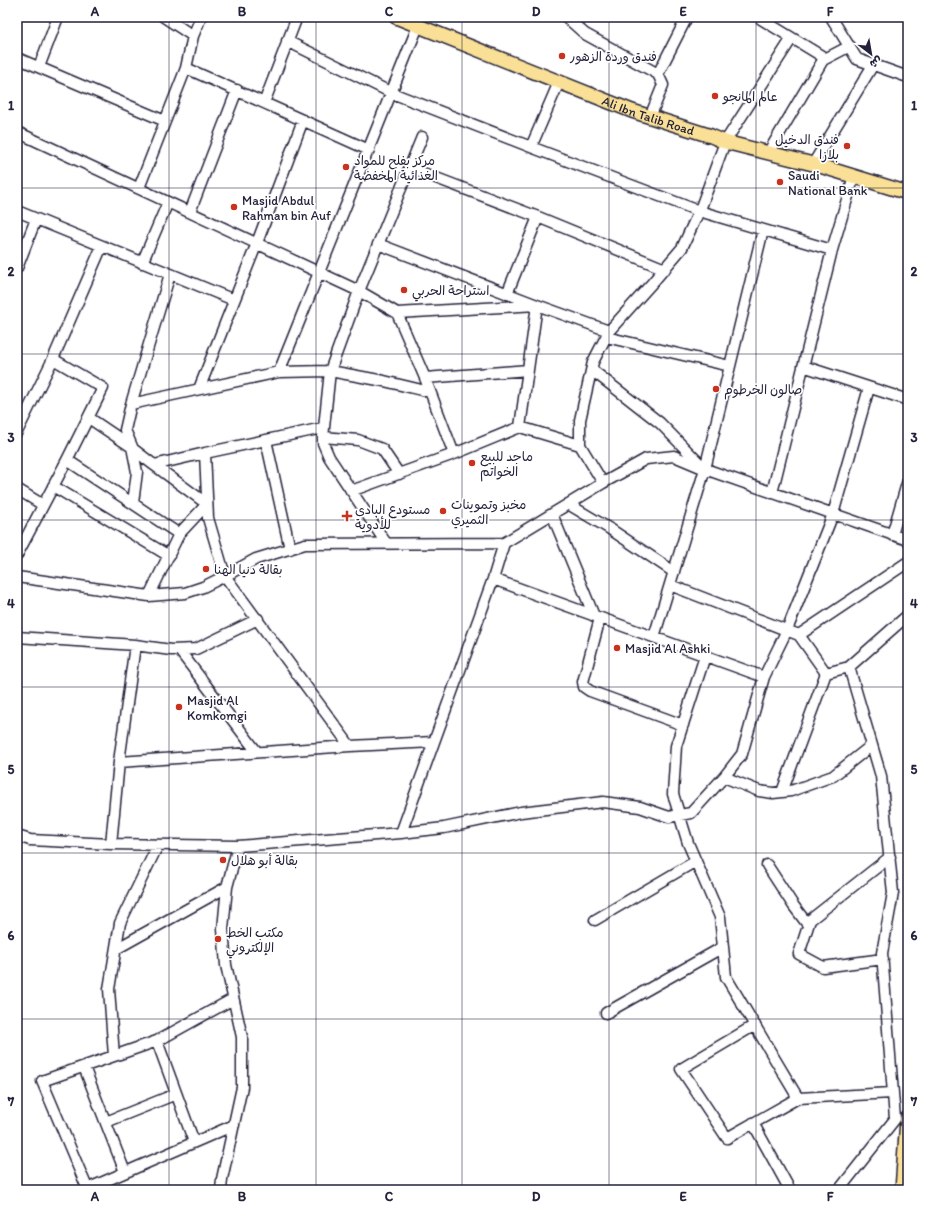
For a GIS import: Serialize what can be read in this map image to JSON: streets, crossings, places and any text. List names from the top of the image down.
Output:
{
  "streets": {
    "main road": ["Ali Ibn Talib Road"]
  },
  "places": {
    "other": [
      "فندق وردة الزهور",
      "عالم المانجو",
      "فندق الدخيل بلازا",
      "مركز بفلح للمواد الغذائية المخفضة",
      "Saudi National Bank",
      "Masjid Abdul Rahman bin Auf",
      "استراحة الحربي",
      "صالون الخرطوم",
      "ماجد للبيع الخواتم",
      "مخبز وتموينات الثميري",
      "بقالة دنيا الهنا",
      "Masjid Al Ashki",
      "Masjid Al Komkomgi",
      "بقالة أبو هلال",
      "مكتب الخط الإلكتروني"
    ],
    "health": ["مستودع البادى للأدوية"]
  },
  "north": "bottom right",
  "grid": {
    "columns": [
      "A",
      "B",
      "C",
      "D",
      "E",
      "F"
    ],
    "rows": [
      "1",
      "2",
      "3",
      "4",
      "5",
      "6",
      "7"
    ]
  }
}
